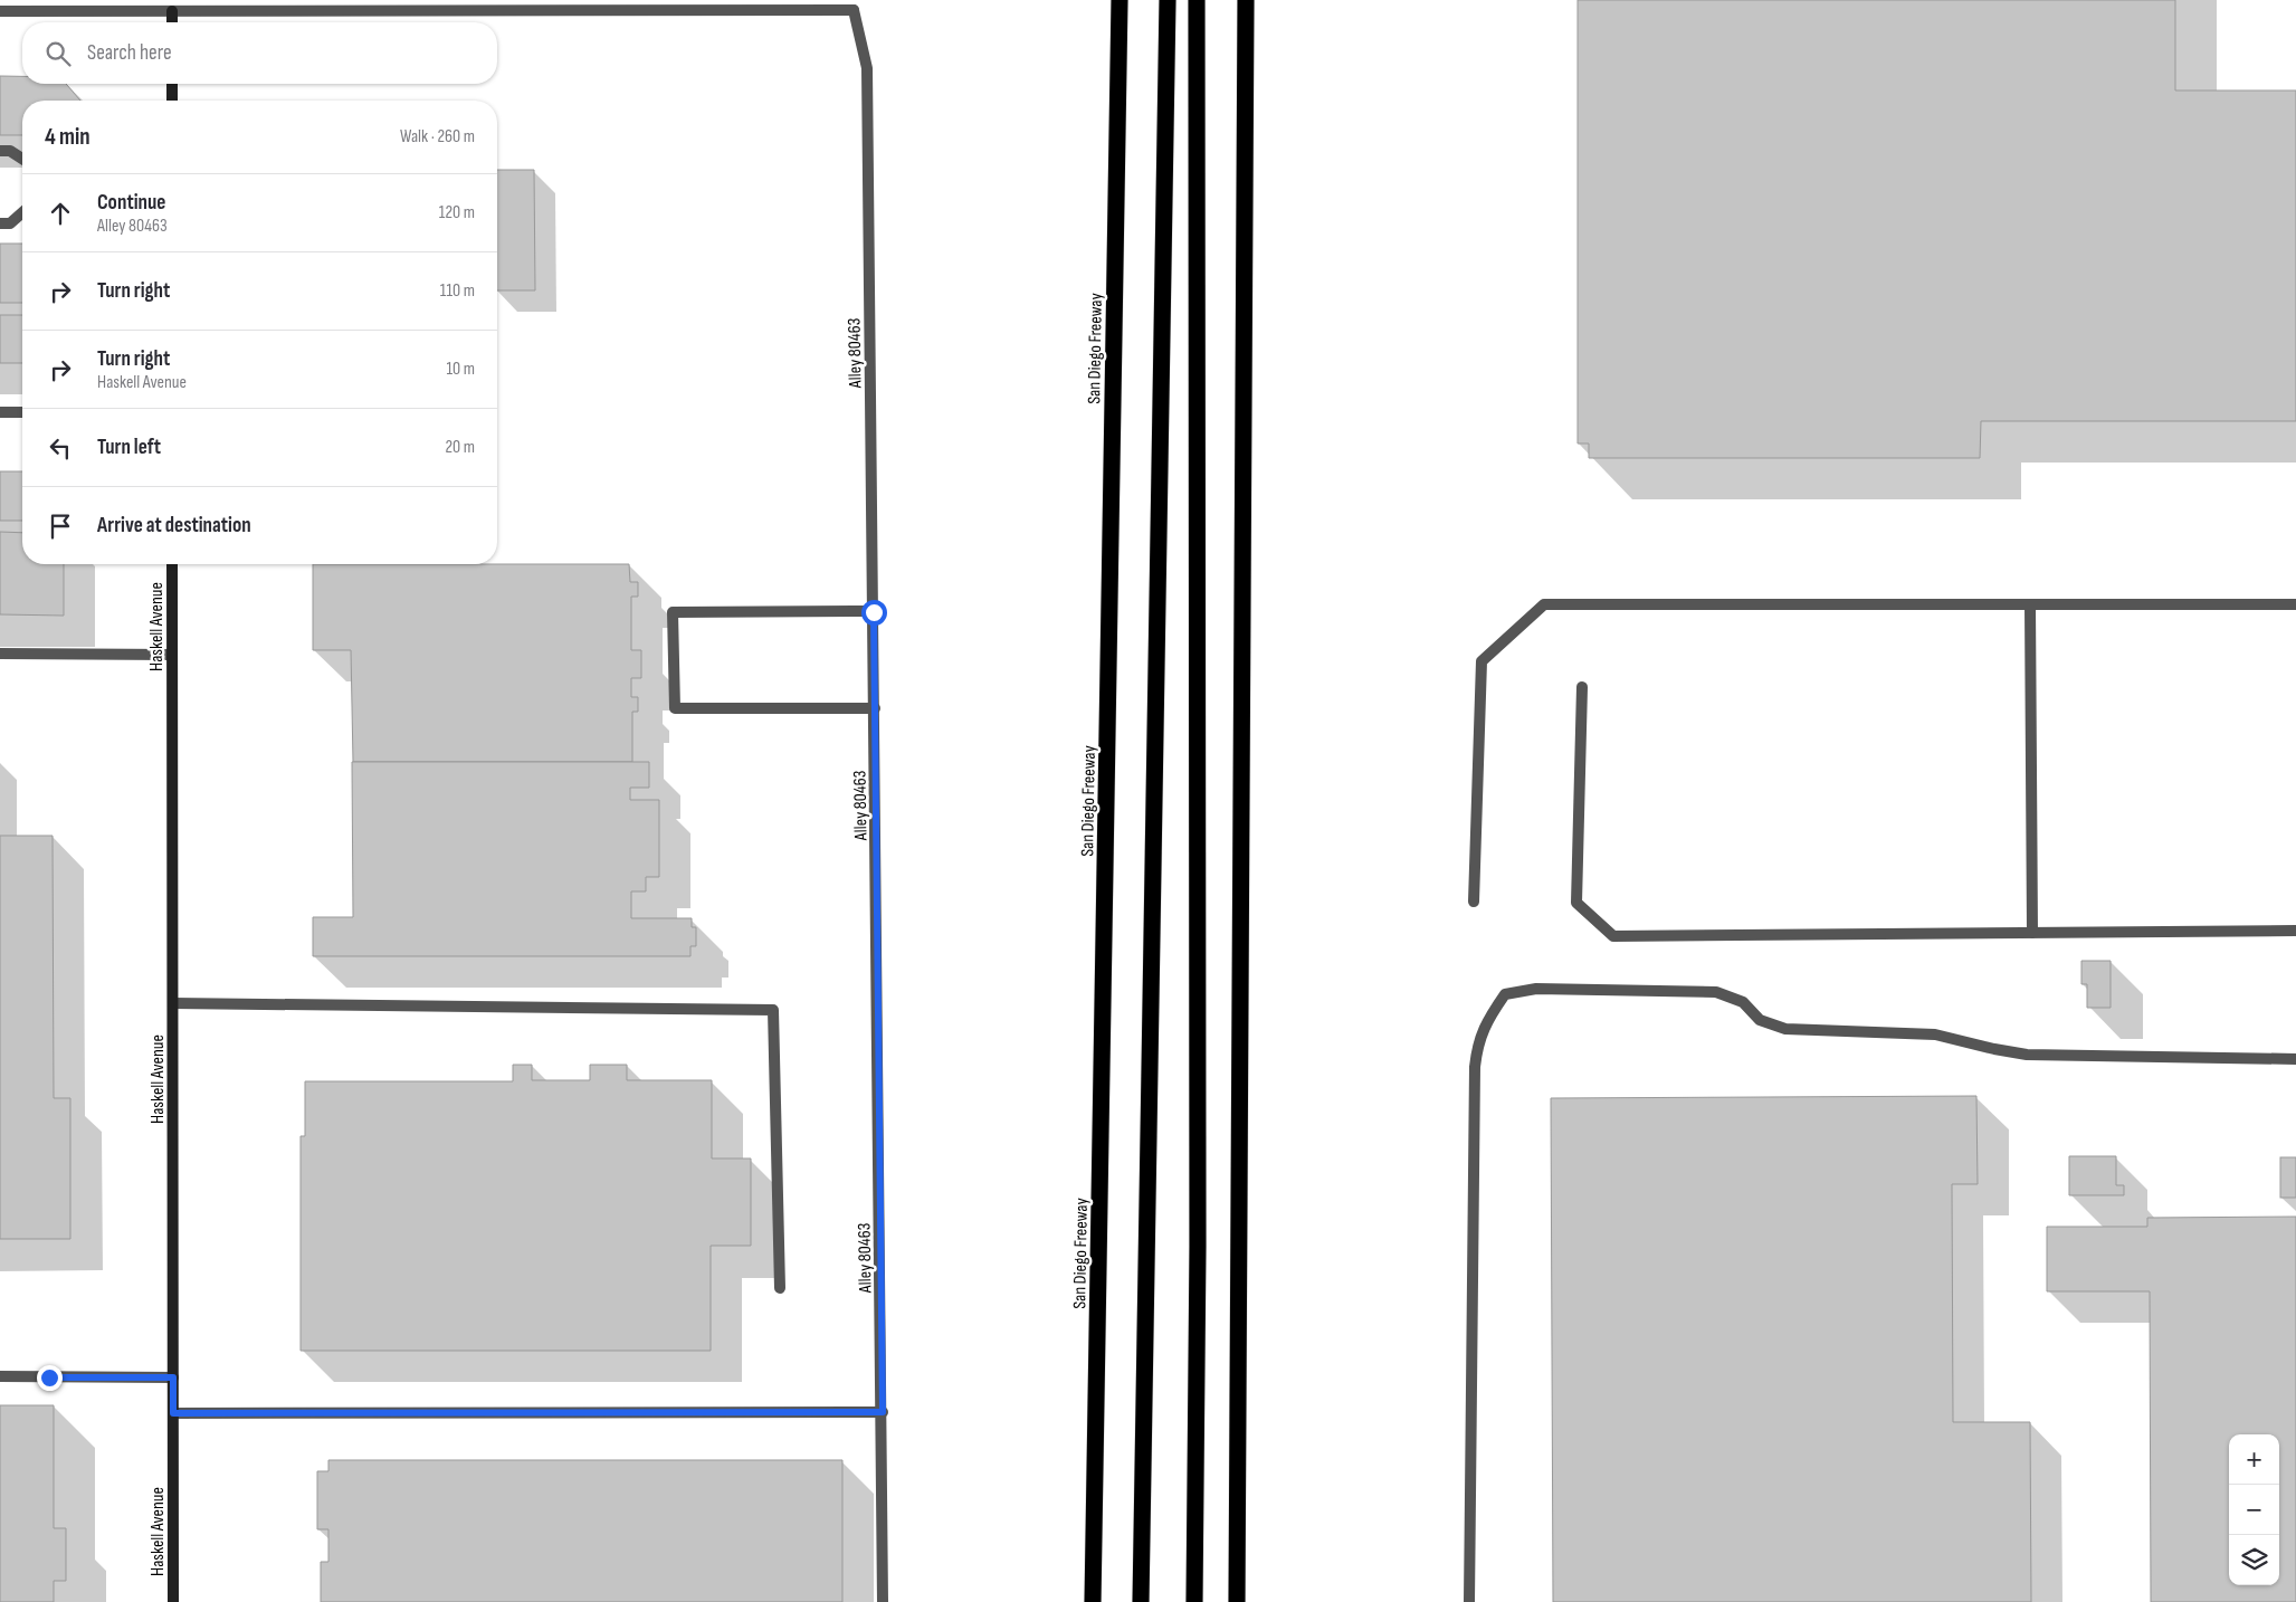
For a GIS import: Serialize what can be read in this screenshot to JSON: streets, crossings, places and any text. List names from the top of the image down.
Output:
{
  "streets": {
    "highway": ["San Diego Freeway"],
    "street": ["Alley 80463", "Haskell Avenue"]
  },
  "page": {
    "search": "Search here",
    "heading": ["4 min", "Walk · 260 m"],
    "list": [
      ["Continue", "Alley 80463", "120 m"],
      ["Turn right", "110 m"],
      ["Turn right", "Haskell Avenue", "10 m"],
      ["Turn left", "20 m"],
      "Arrive at destination"
    ],
    "map_buttons": ["+", "−"]
  }
}
